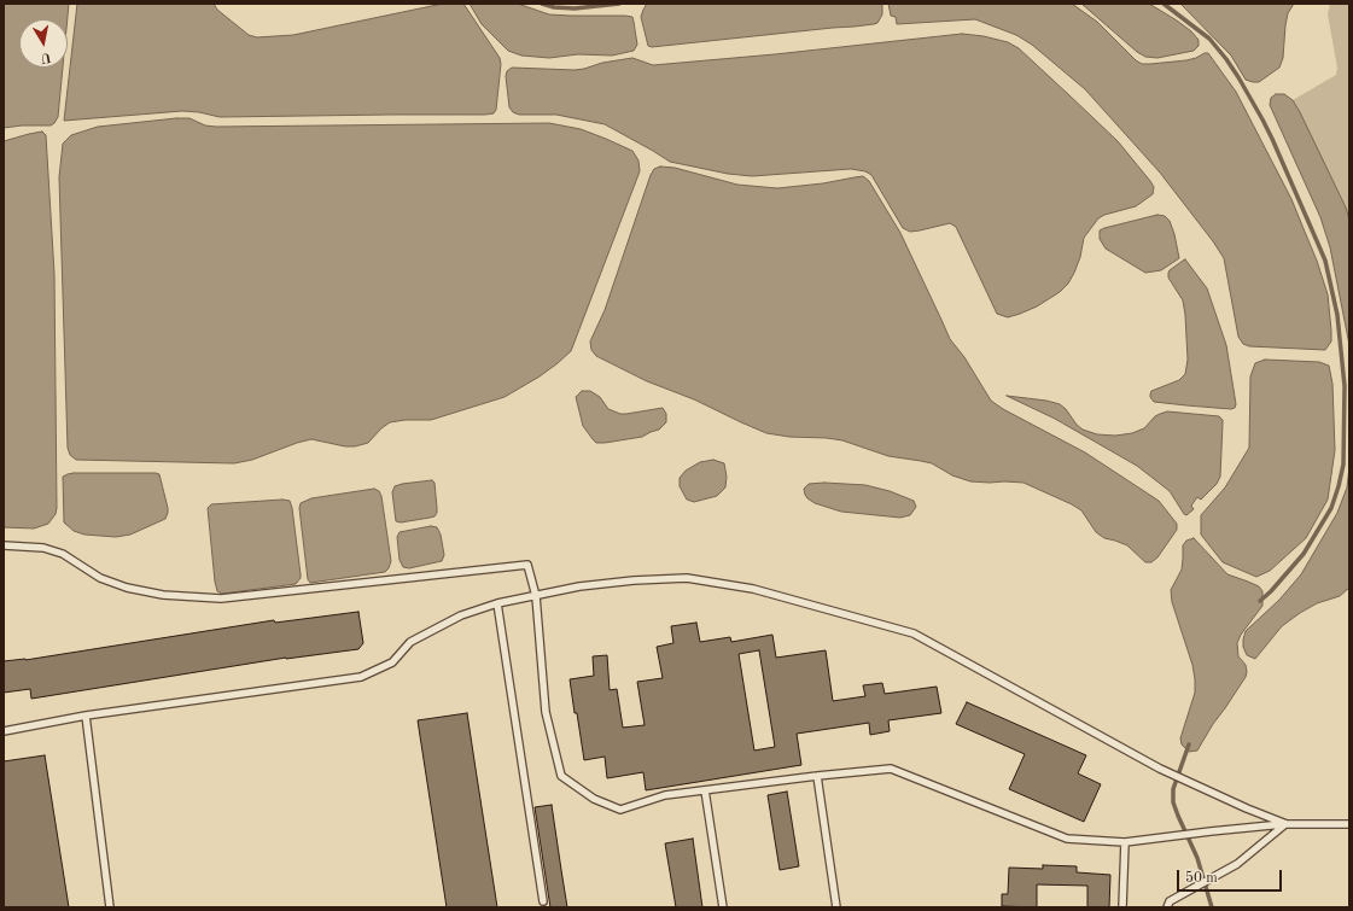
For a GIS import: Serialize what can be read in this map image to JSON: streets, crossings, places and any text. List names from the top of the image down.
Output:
{
  "scale_bar": "50 m",
  "north": "bottom"
}
